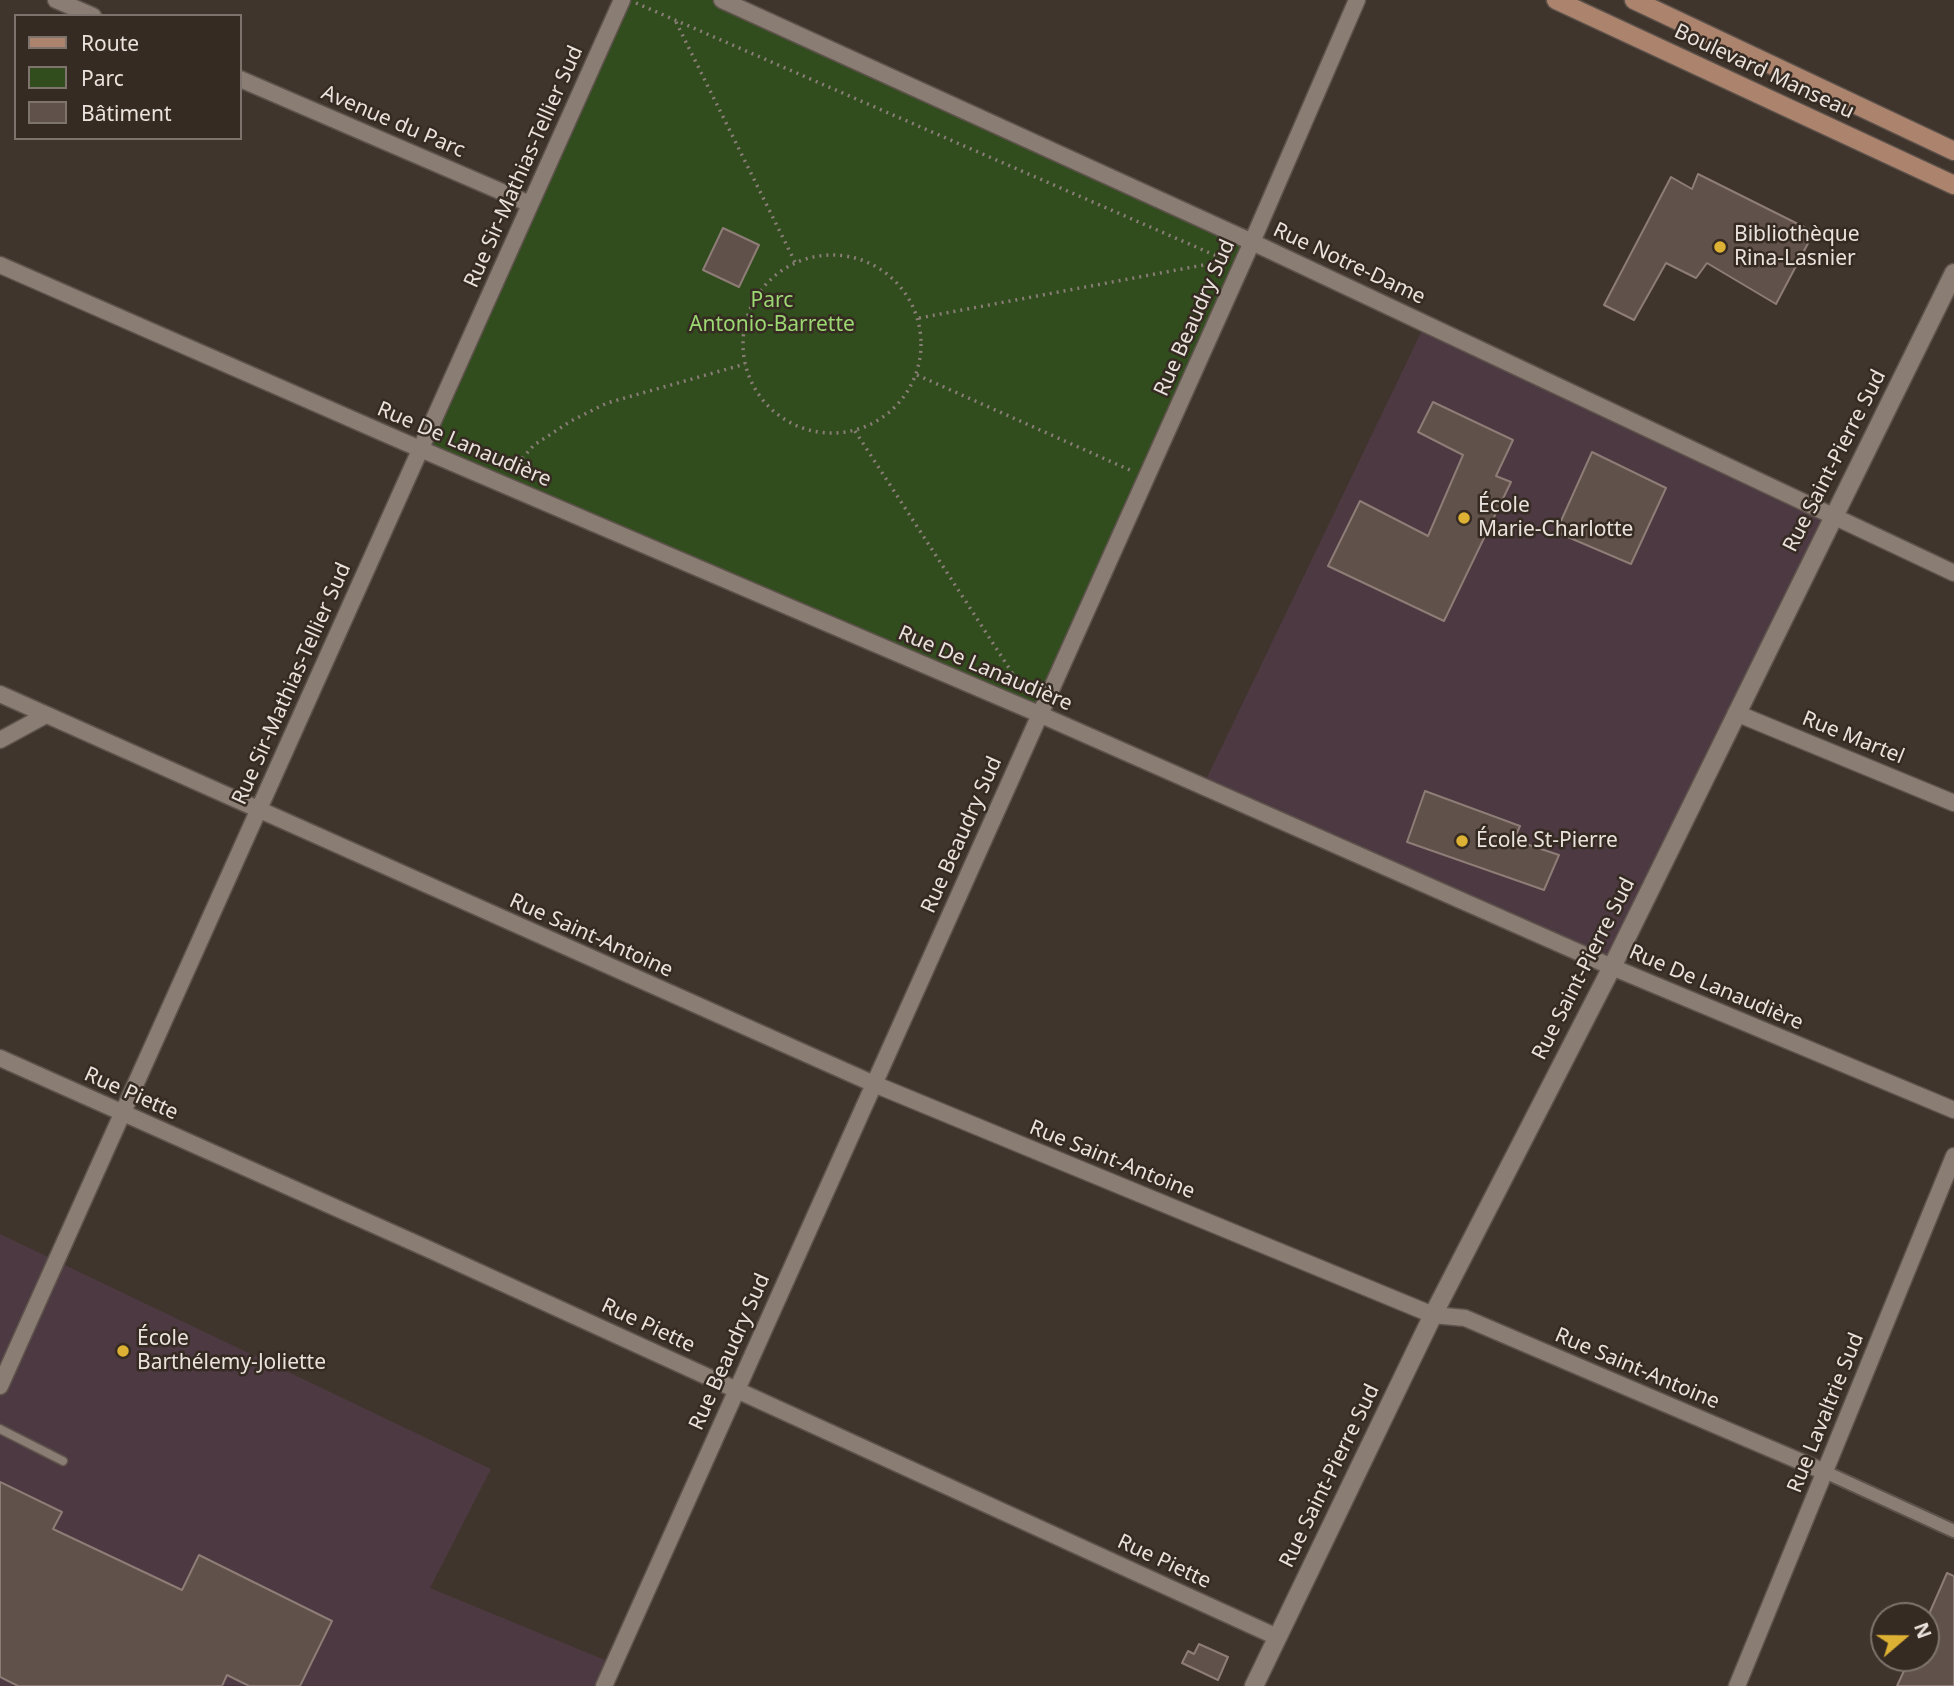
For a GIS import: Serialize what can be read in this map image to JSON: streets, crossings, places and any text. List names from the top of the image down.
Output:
{
  "streets": {
    "main road": ["Boulevard Manseau"],
    "street": [
      "Avenue du Parc",
      "Rue Sir-Mathias-Tellier Sud",
      "Rue Notre-Dame",
      "Rue Beaudry Sud",
      "Rue De Lanaudière",
      "Rue Saint-Pierre Sud",
      "Rue Martel",
      "Rue Saint-Antoine",
      "Rue Piette",
      "Rue Lavaltrie Sud"
    ]
  },
  "crossings": [
    ["Avenue du Parc", "Rue Sir-Mathias-Tellier Sud"],
    ["Rue Sir-Mathias-Tellier Sud", "Rue De Lanaudière"],
    ["Rue Sir-Mathias-Tellier Sud", "Rue Saint-Antoine"],
    ["Rue Sir-Mathias-Tellier Sud", "Rue Piette"],
    ["Rue Notre-Dame", "Rue Beaudry Sud"],
    ["Rue Notre-Dame", "Rue Saint-Pierre Sud"],
    ["Rue Beaudry Sud", "Rue De Lanaudière"],
    ["Rue Beaudry Sud", "Rue Saint-Antoine"],
    ["Rue Beaudry Sud", "Rue Piette"],
    ["Rue De Lanaudière", "Rue Saint-Pierre Sud"],
    ["Rue Saint-Pierre Sud", "Rue Martel"],
    ["Rue Saint-Pierre Sud", "Rue Saint-Antoine"],
    ["Rue Saint-Pierre Sud", "Rue Piette"],
    ["Rue Saint-Antoine", "Rue Lavaltrie Sud"]
  ],
  "parks": ["Parc Antonio-Barrette"],
  "places": [
    "Bibliothèque Rina-Lasnier",
    "École Marie-Charlotte",
    "École St-Pierre",
    "École Barthélemy-Joliette"
  ],
  "legend": ["Route", "Parc", "Bâtiment"],
  "north": "right"
}
